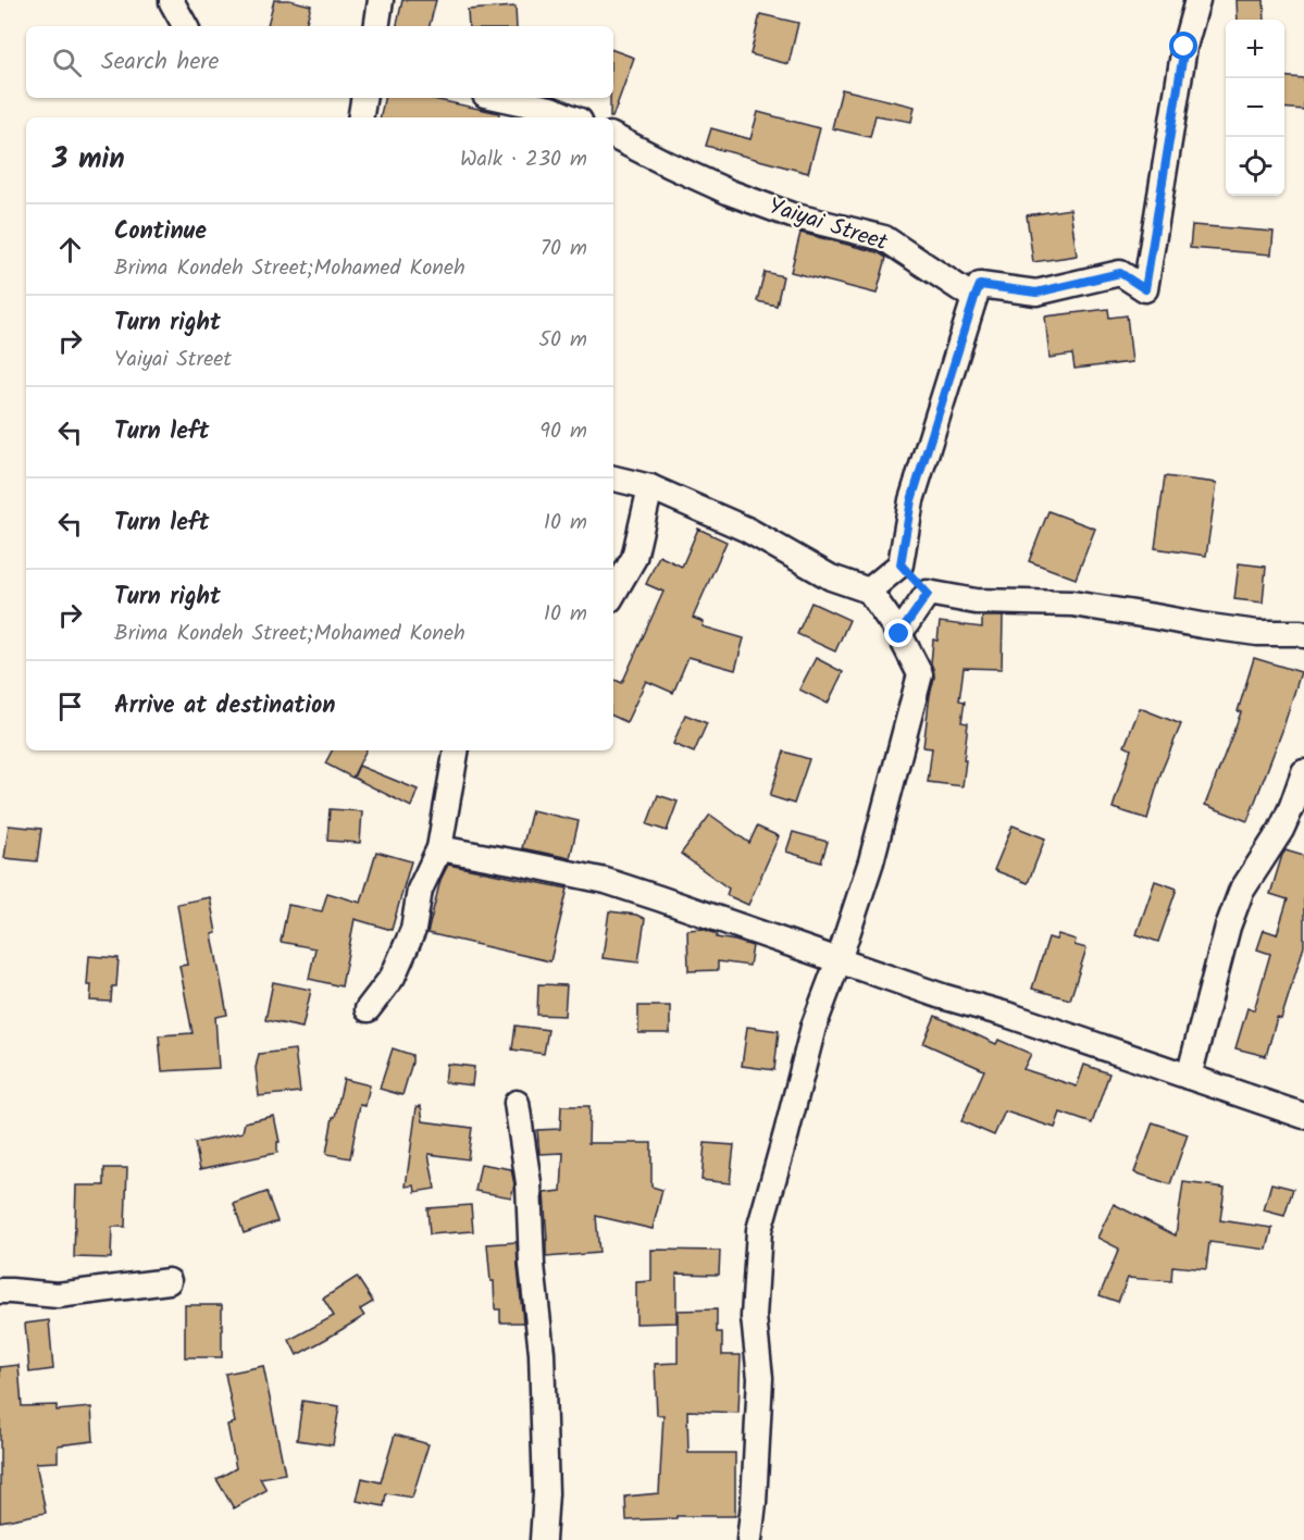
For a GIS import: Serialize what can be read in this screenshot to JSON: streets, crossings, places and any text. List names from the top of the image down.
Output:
{
  "streets": {
    "street": ["Yaiyai Street"]
  },
  "page": {
    "map_buttons": ["+", "−"],
    "search": "Search here",
    "heading": ["3 min", "Walk · 230 m"],
    "list": [
      ["Continue", "Brima Kondeh Street;Mohamed Koneh", "70 m"],
      ["Turn right", "Yaiyai Street", "50 m"],
      ["Turn left", "90 m"],
      ["Turn left", "10 m"],
      ["Turn right", "Brima Kondeh Street;Mohamed Koneh", "10 m"],
      "Arrive at destination"
    ]
  }
}
